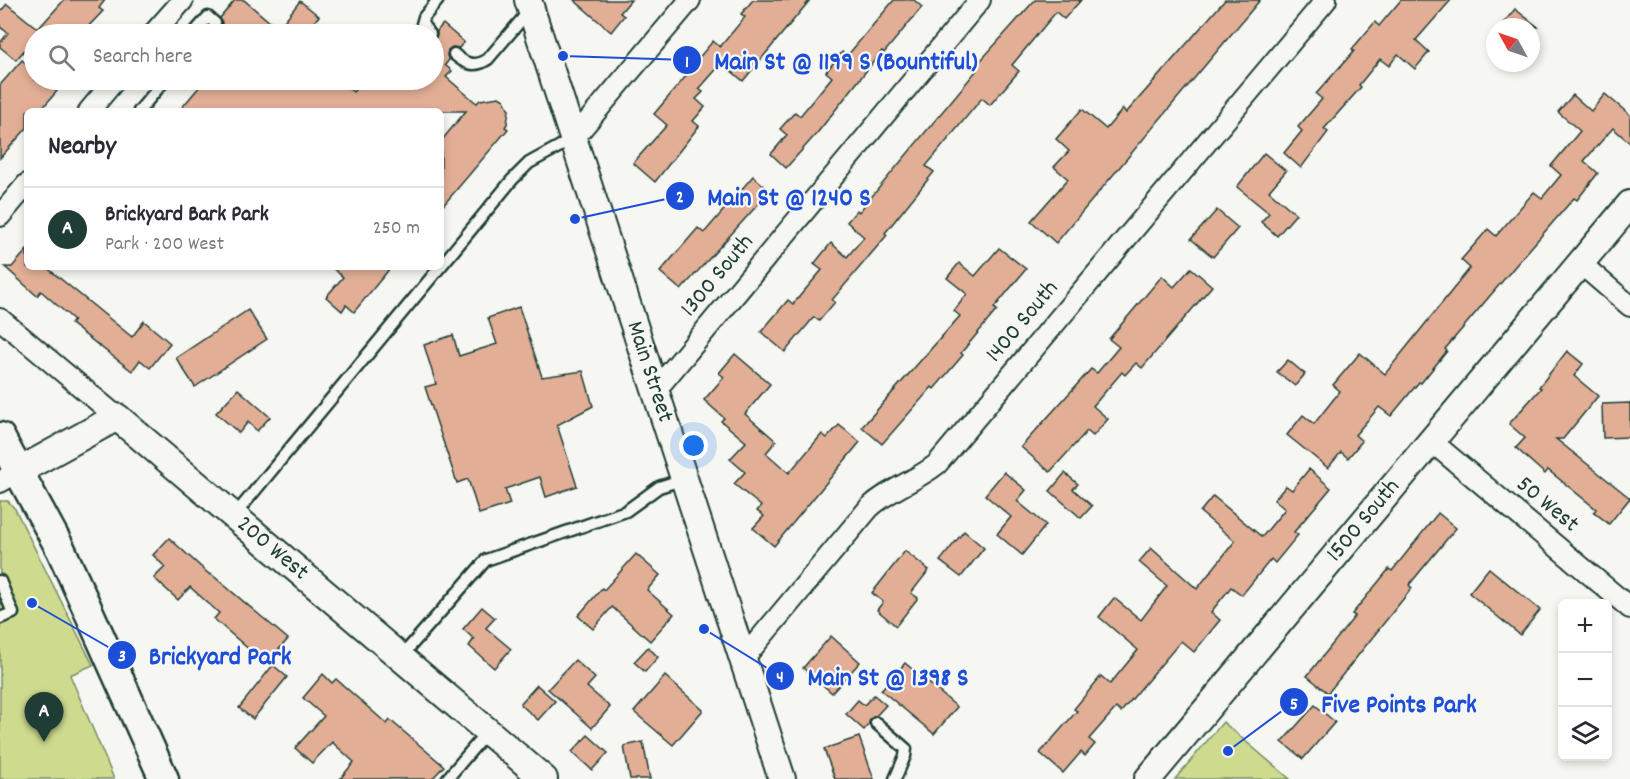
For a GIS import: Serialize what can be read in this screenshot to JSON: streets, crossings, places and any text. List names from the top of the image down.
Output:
{
  "streets": {
    "street": [
      "1300 South",
      "1400 South",
      "Main Street",
      "50 West",
      "1500 South",
      "200 West"
    ]
  },
  "crossings": [
    ["1300 South", "Main Street"],
    ["1400 South", "Main Street"],
    ["50 West", "1500 South"]
  ],
  "places": [
    "Main St @ 1199 S (Bountiful)",
    "Main St @ 1240 S",
    "Brickyard Park",
    "Main St @ 1398 S",
    "Five Points Park"
  ],
  "north": "top left",
  "page": {
    "search": "Search here",
    "heading": "Nearby",
    "list": [
      {
        "mark": "A",
        "name": "Brickyard Bark Park",
        "note": "Park · 200 West",
        "value": "250 m"
      }
    ],
    "map_buttons": ["+", "−"],
    "pins": "A"
  }
}
